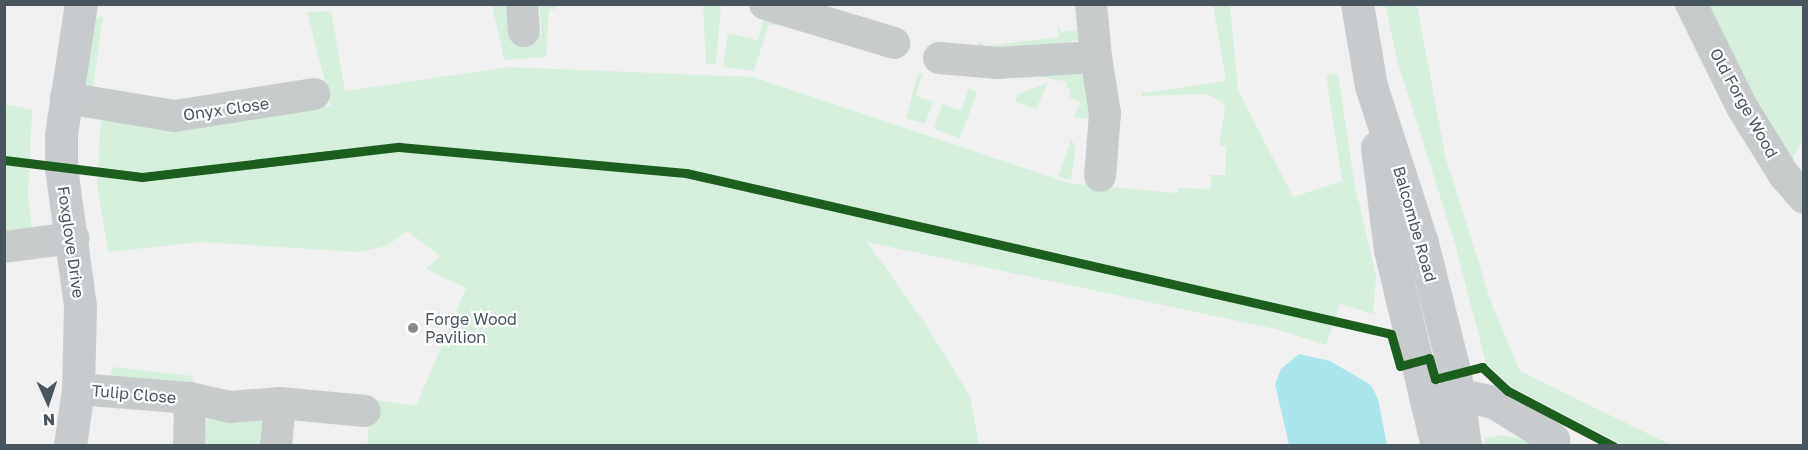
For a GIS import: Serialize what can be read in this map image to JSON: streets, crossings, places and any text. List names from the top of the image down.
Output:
{
  "streets": {
    "main road": ["Balcombe Road", "Foxglove Drive"],
    "street": ["Old Forge Wood", "Onyx Close", "Tulip Close"]
  },
  "crossings": [
    ["Onyx Close", "Foxglove Drive"],
    ["Foxglove Drive", "Tulip Close"]
  ],
  "places": ["Forge Wood Pavilion"],
  "north": "bottom"
}
